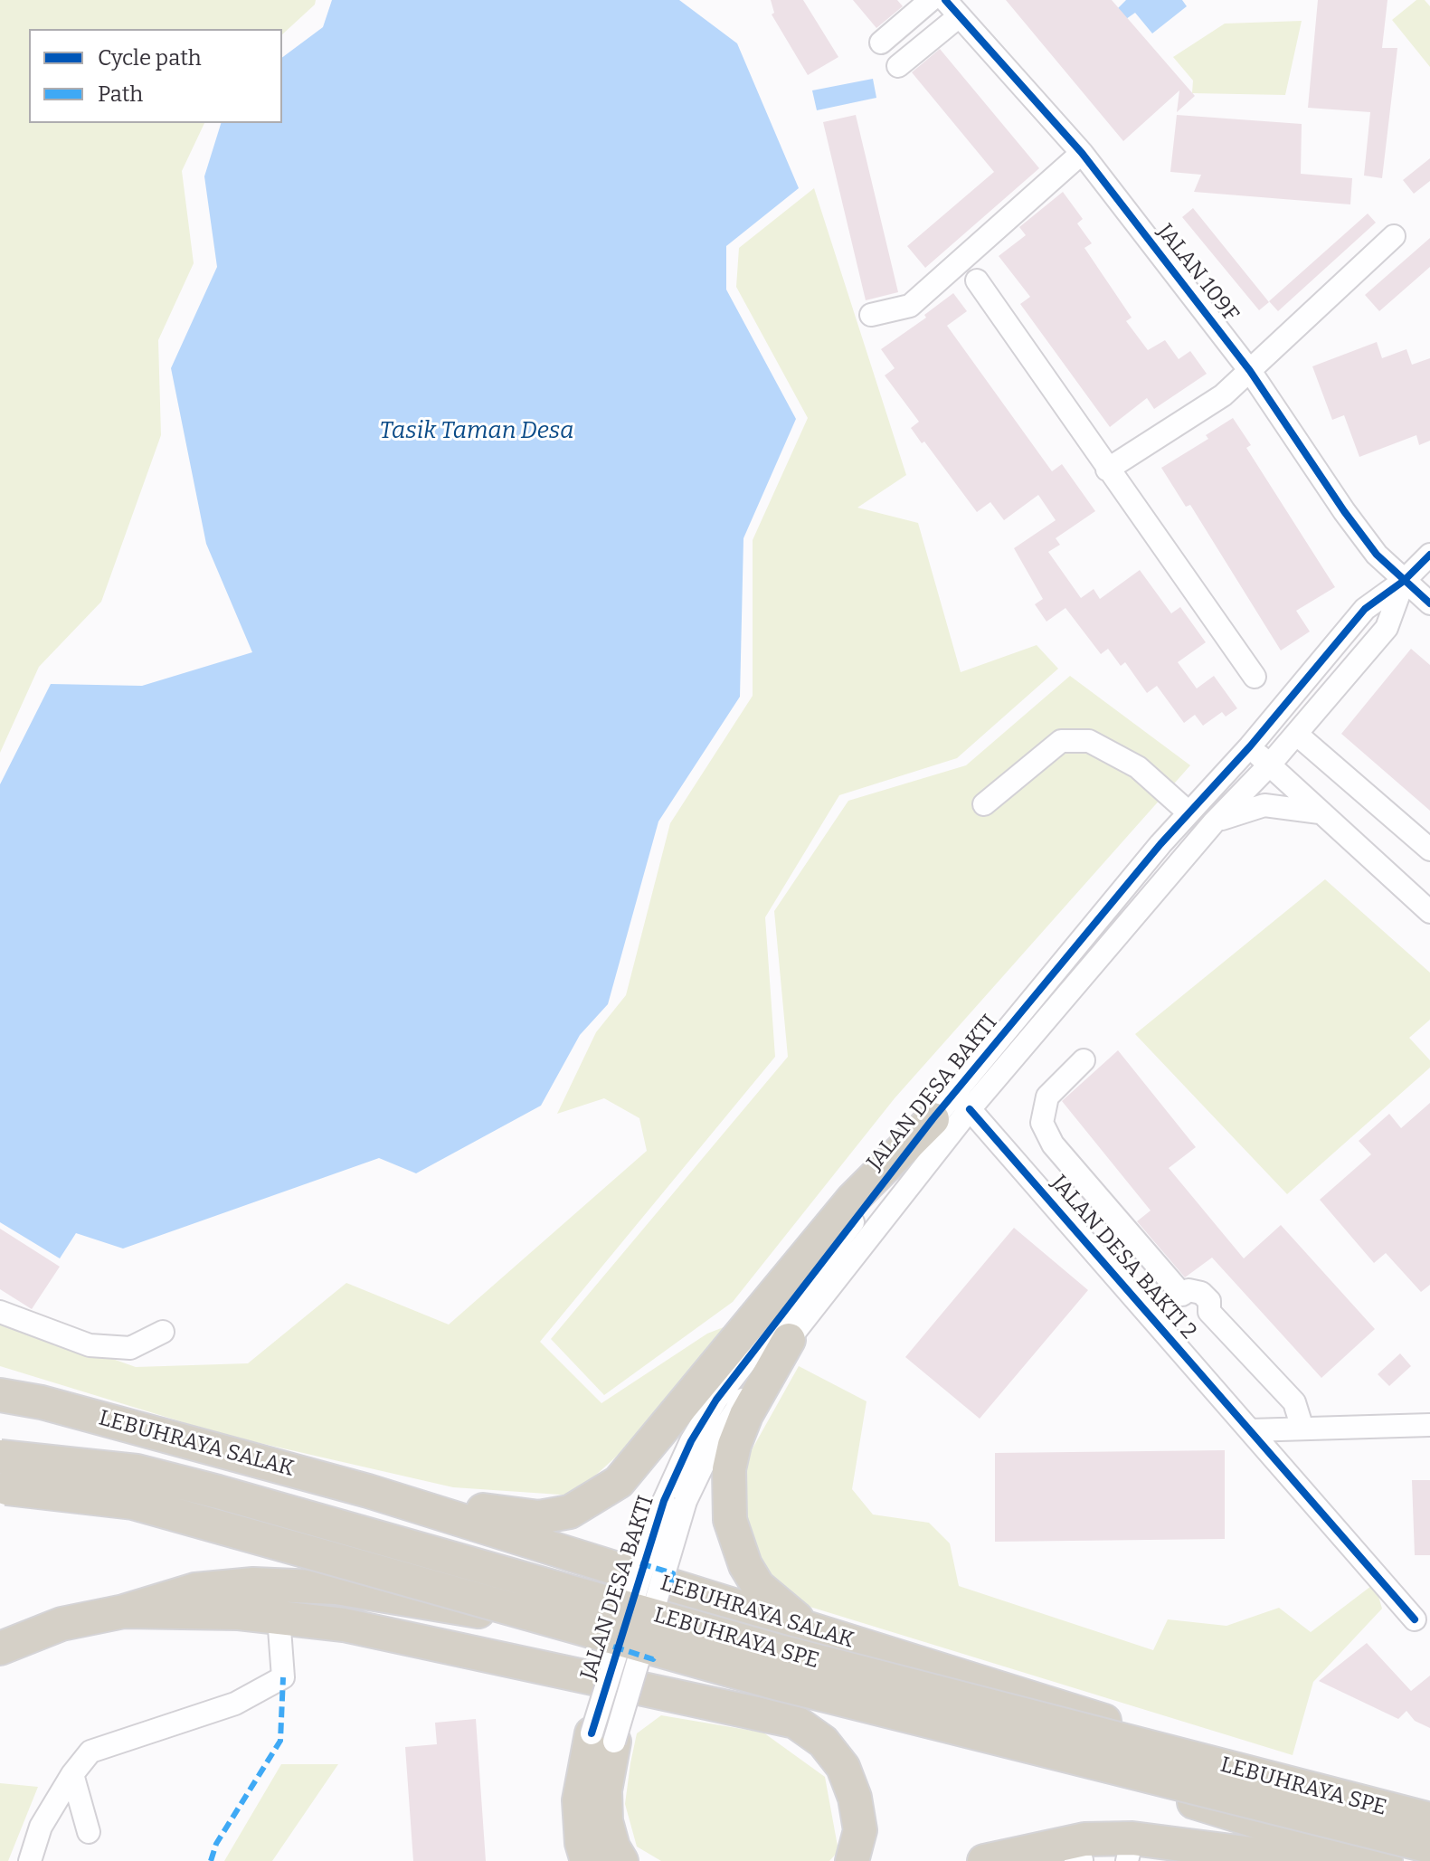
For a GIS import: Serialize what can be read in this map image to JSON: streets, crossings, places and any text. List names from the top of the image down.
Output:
{
  "streets": {
    "highway": ["LEBUHRAYA SALAK", "LEBUHRAYA SPE"],
    "street": ["JALAN 109F", "JALAN DESA BAKTI", "JALAN DESA BAKTI 2"]
  },
  "crossings": [
    ["JALAN 109F", "JALAN DESA BAKTI"],
    ["JALAN DESA BAKTI", "JALAN DESA BAKTI 2"]
  ],
  "water": ["Tasik Taman Desa"],
  "legend": ["Cycle path", "Path"]
}
